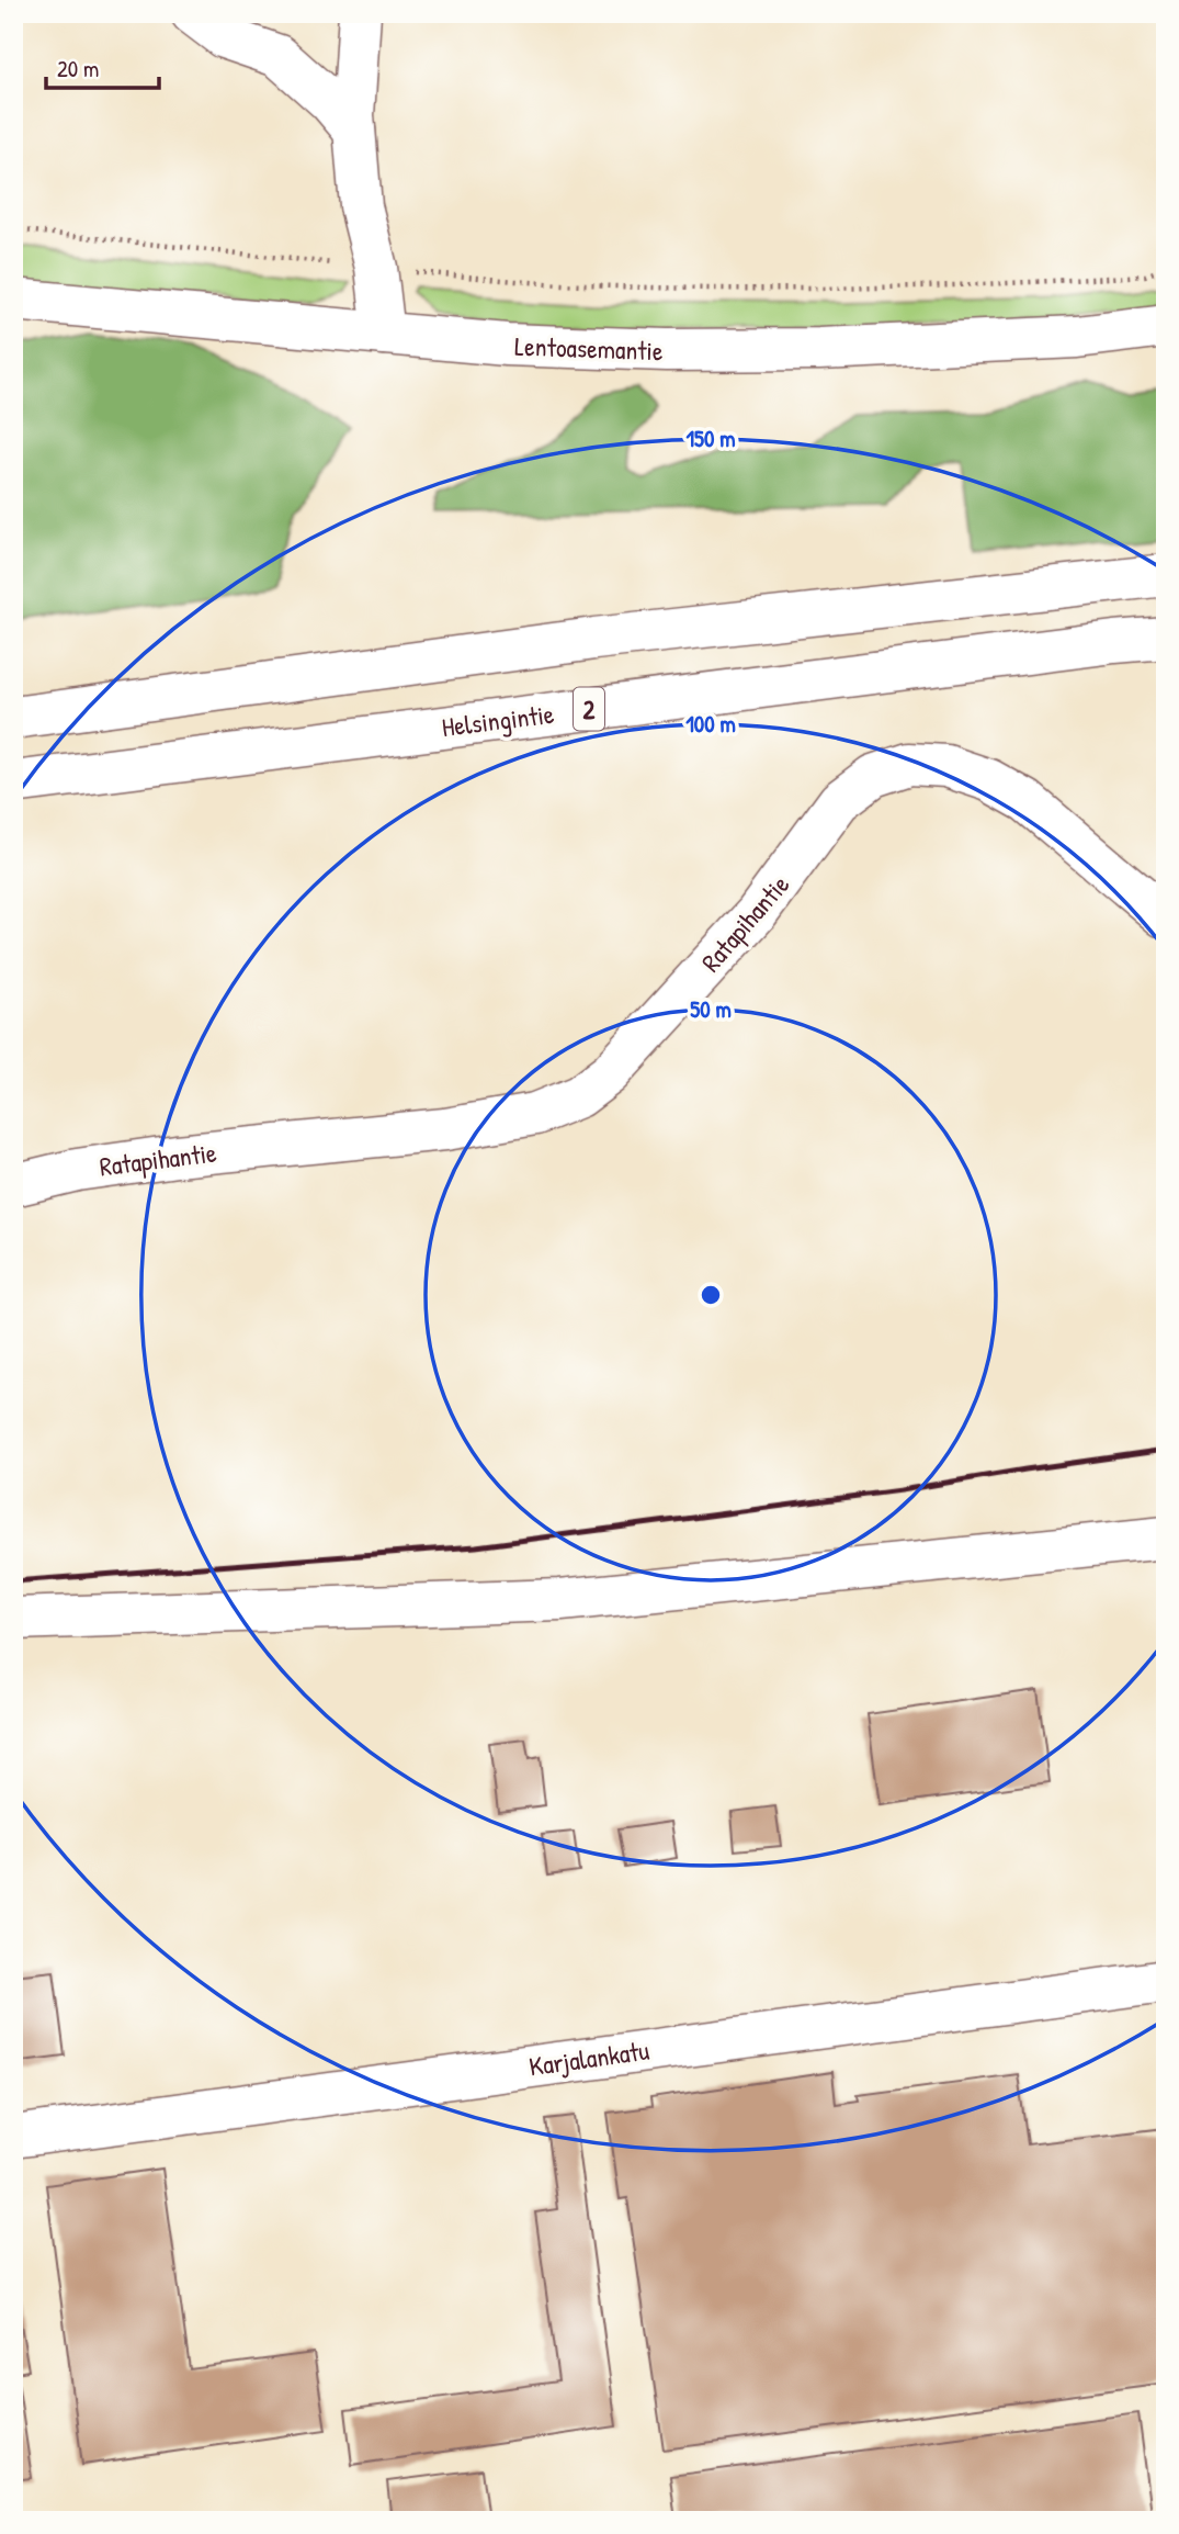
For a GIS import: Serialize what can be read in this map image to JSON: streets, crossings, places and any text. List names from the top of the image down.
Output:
{
  "streets": {
    "main road": [
      "Lentoasemantie",
      "2",
      "Helsingintie",
      "Ratapihantie",
      "Karjalankatu"
    ]
  },
  "scale_bar": "20 m",
  "rings": ["150 m", "100 m", "50 m"]
}
